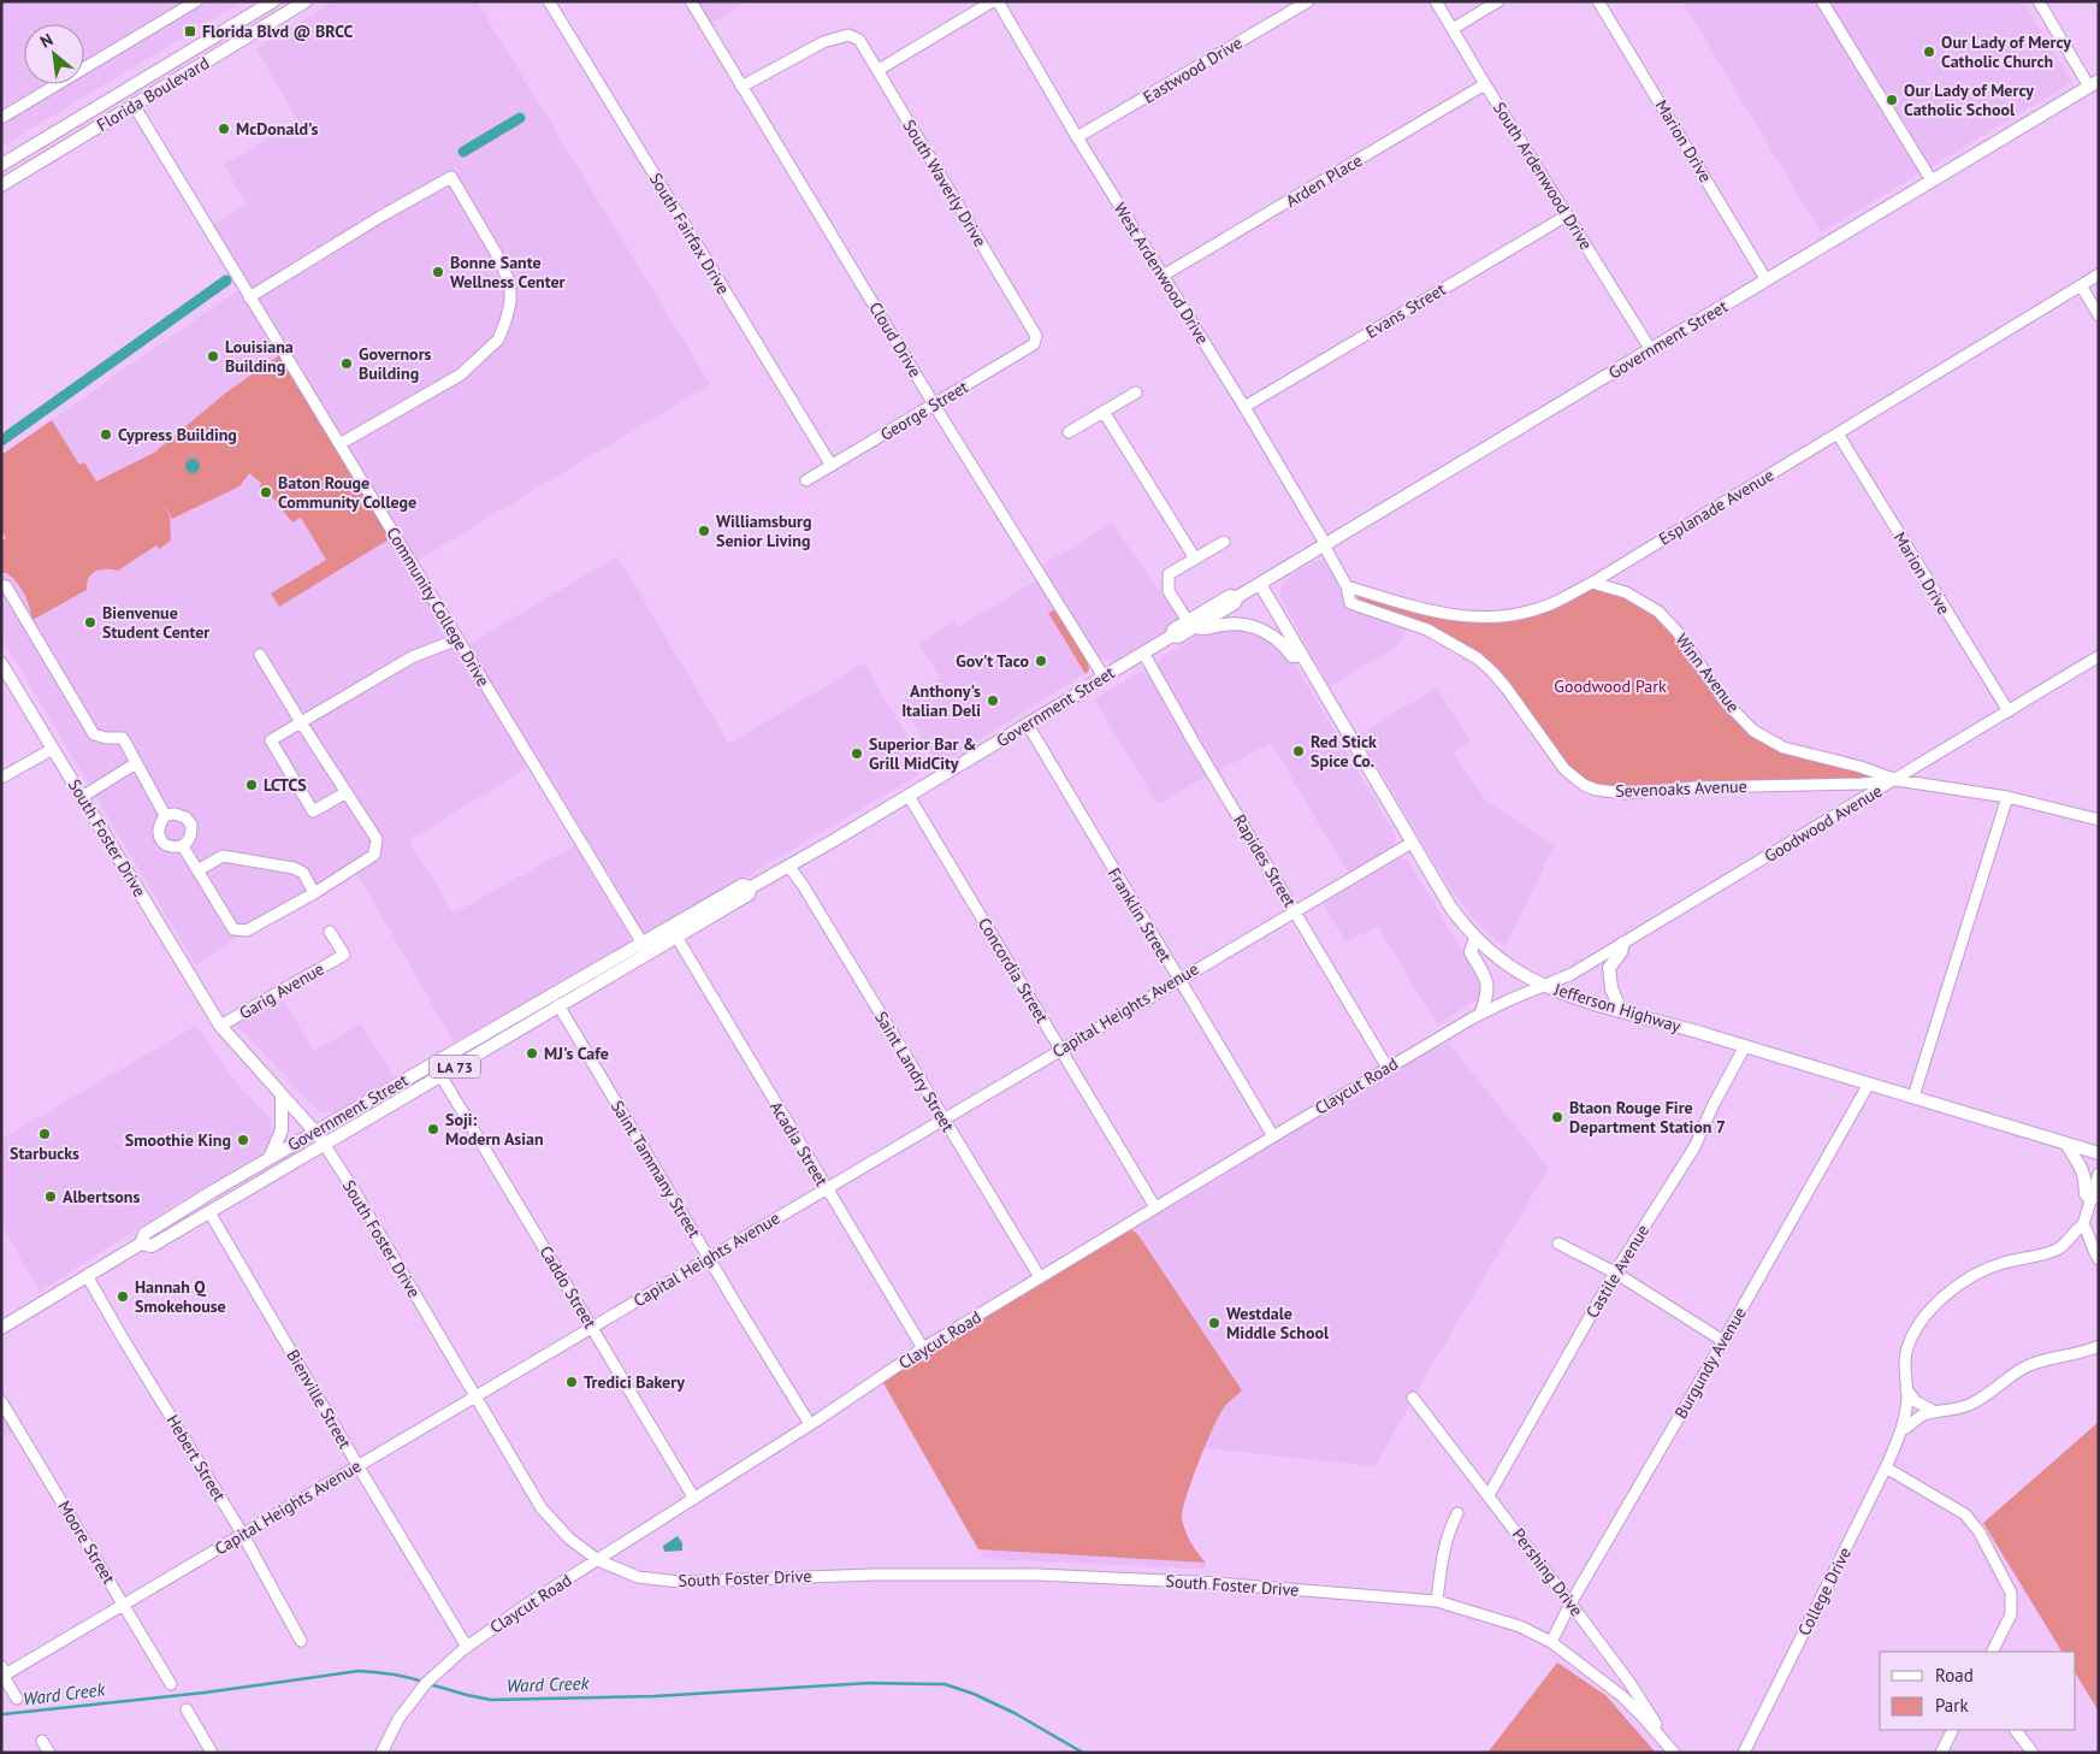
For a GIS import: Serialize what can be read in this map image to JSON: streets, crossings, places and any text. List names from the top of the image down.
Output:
{
  "streets": {
    "main road": [
      "Florida Boulevard",
      "Government Street",
      "South Foster Drive",
      "Jefferson Highway",
      "LA 73"
    ],
    "street": [
      "Eastwood Drive",
      "Marion Drive",
      "South Ardenwood Drive",
      "Arden Place",
      "South Waverly Drive",
      "South Fairfax Drive",
      "West Ardenwood Drive",
      "Evans Street",
      "Cloud Drive",
      "George Street",
      "Esplanade Avenue",
      "Community College Drive",
      "Winn Avenue",
      "Sevenoaks Avenue",
      "Goodwood Avenue",
      "Rapides Street",
      "Franklin Street",
      "Concordia Street",
      "Garig Avenue",
      "Capital Heights Avenue",
      "Saint Landry Street",
      "Claycut Road",
      "Acadia Street",
      "Saint Tammany Street",
      "Castile Avenue",
      "Caddo Street",
      "Burgundy Avenue",
      "Bienville Street",
      "Hebert Street",
      "Moore Street",
      "Pershing Drive",
      "College Drive"
    ]
  },
  "crossings": [
    ["Eastwood Drive", "West Ardenwood Drive"],
    ["Florida Boulevard", "Community College Drive"],
    ["Marion Drive", "Government Street"],
    ["Marion Drive", "Esplanade Avenue"],
    ["Marion Drive", "Goodwood Avenue"],
    ["South Ardenwood Drive", "Arden Place"],
    ["South Ardenwood Drive", "Evans Street"],
    ["South Ardenwood Drive", "Government Street"],
    ["Arden Place", "West Ardenwood Drive"],
    ["South Waverly Drive", "Cloud Drive"],
    ["South Waverly Drive", "George Street"],
    ["South Fairfax Drive", "George Street"],
    ["West Ardenwood Drive", "Evans Street"],
    ["West Ardenwood Drive", "Government Street"],
    ["Cloud Drive", "Government Street"],
    ["Cloud Drive", "George Street"],
    ["Government Street", "Community College Drive"],
    ["Government Street", "South Foster Drive"],
    ["Government Street", "Rapides Street"],
    ["Government Street", "Franklin Street"],
    ["Government Street", "Concordia Street"],
    ["Government Street", "Jefferson Highway"],
    ["Government Street", "Saint Landry Street"],
    ["Government Street", "Acadia Street"],
    ["Government Street", "Saint Tammany Street"],
    ["Government Street", "Caddo Street"],
    ["Government Street", "Bienville Street"],
    ["Government Street", "Hebert Street"],
    ["Esplanade Avenue", "Winn Avenue"],
    ["Esplanade Avenue", "Sevenoaks Avenue"],
    ["Winn Avenue", "Sevenoaks Avenue"],
    ["Winn Avenue", "Goodwood Avenue"],
    ["Sevenoaks Avenue", "Goodwood Avenue"],
    ["Goodwood Avenue", "Jefferson Highway"],
    ["Goodwood Avenue", "Claycut Road"],
    ["South Foster Drive", "Garig Avenue"],
    ["South Foster Drive", "Capital Heights Avenue"],
    ["South Foster Drive", "Claycut Road"],
    ["South Foster Drive", "Burgundy Avenue"],
    ["South Foster Drive", "Pershing Drive"],
    ["Rapides Street", "Capital Heights Avenue"],
    ["Rapides Street", "Claycut Road"],
    ["Franklin Street", "Capital Heights Avenue"],
    ["Franklin Street", "Claycut Road"],
    ["Concordia Street", "Capital Heights Avenue"],
    ["Concordia Street", "Claycut Road"],
    ["Jefferson Highway", "Capital Heights Avenue"],
    ["Jefferson Highway", "Claycut Road"],
    ["Jefferson Highway", "Castile Avenue"],
    ["Jefferson Highway", "Burgundy Avenue"],
    ["Capital Heights Avenue", "Saint Landry Street"],
    ["Capital Heights Avenue", "Acadia Street"],
    ["Capital Heights Avenue", "Saint Tammany Street"],
    ["Capital Heights Avenue", "Caddo Street"],
    ["Capital Heights Avenue", "Bienville Street"],
    ["Capital Heights Avenue", "Hebert Street"],
    ["Capital Heights Avenue", "Moore Street"],
    ["Saint Landry Street", "Claycut Road"],
    ["Claycut Road", "Acadia Street"],
    ["Claycut Road", "Saint Tammany Street"],
    ["Claycut Road", "Caddo Street"],
    ["Claycut Road", "Bienville Street"],
    ["Castile Avenue", "Pershing Drive"],
    ["Burgundy Avenue", "Pershing Drive"]
  ],
  "water": ["Ward Creek"],
  "parks": ["Goodwood Park"],
  "places": {
    "transit": ["Florida Blvd @ BRCC"],
    "other": [
      "Our Lady of Mercy Catholic Church",
      "Our Lady of Mercy Catholic School",
      "McDonald's",
      "Bonne Sante Wellness Center",
      "Louisiana Building",
      "Governors Building",
      "Cypress Building",
      "Baton Rouge Community College",
      "Williamsburg Senior Living",
      "Bienvenue Student Center",
      "Gov't Taco",
      "Anthony's Italian Deli",
      "Red Stick Spice Co.",
      "Superior Bar & Grill MidCity",
      "LCTCS",
      "MJ's Cafe",
      "Btaon Rouge Fire Department Station 7",
      "Soji: Modern Asian",
      "Starbucks",
      "Smoothie King",
      "Albertsons",
      "Hannah Q Smokehouse",
      "Westdale Middle School",
      "Tredici Bakery"
    ]
  },
  "legend": ["Road", "Park"],
  "north": "top left"
}
